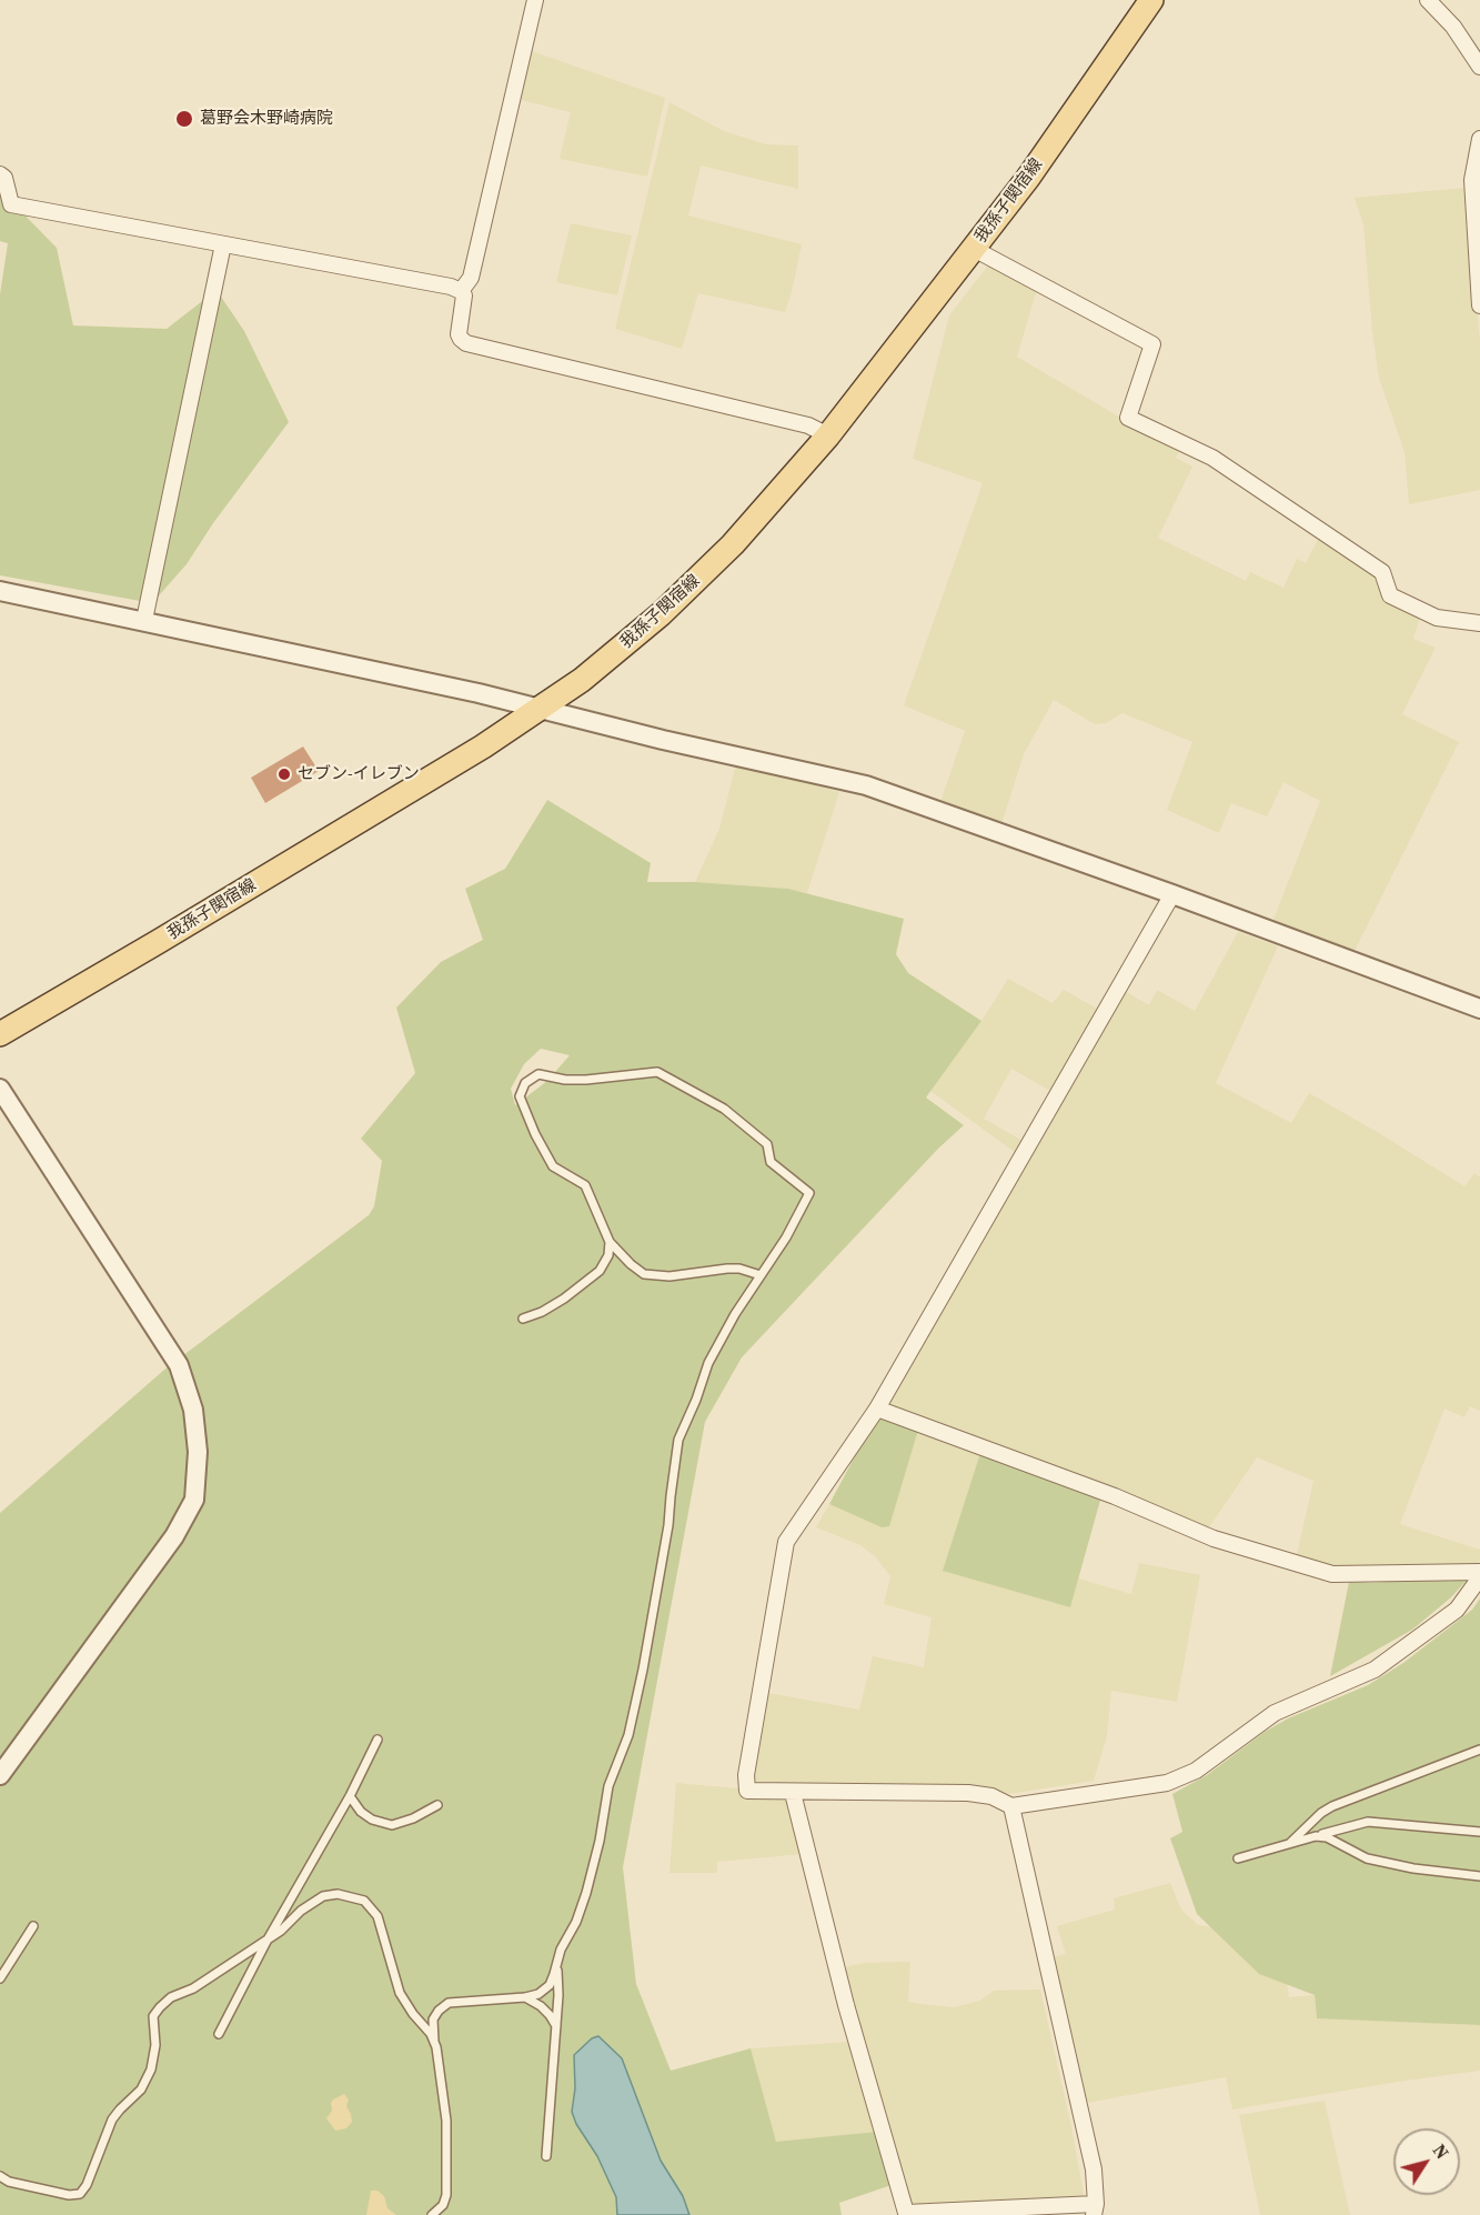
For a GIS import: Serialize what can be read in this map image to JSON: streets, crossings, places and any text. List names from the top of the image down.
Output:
{
  "streets": {
    "main road": ["我孫子関宿線"]
  },
  "places": ["葛野会木野崎病院", "セブン-イレブン"],
  "north": "top right"
}
